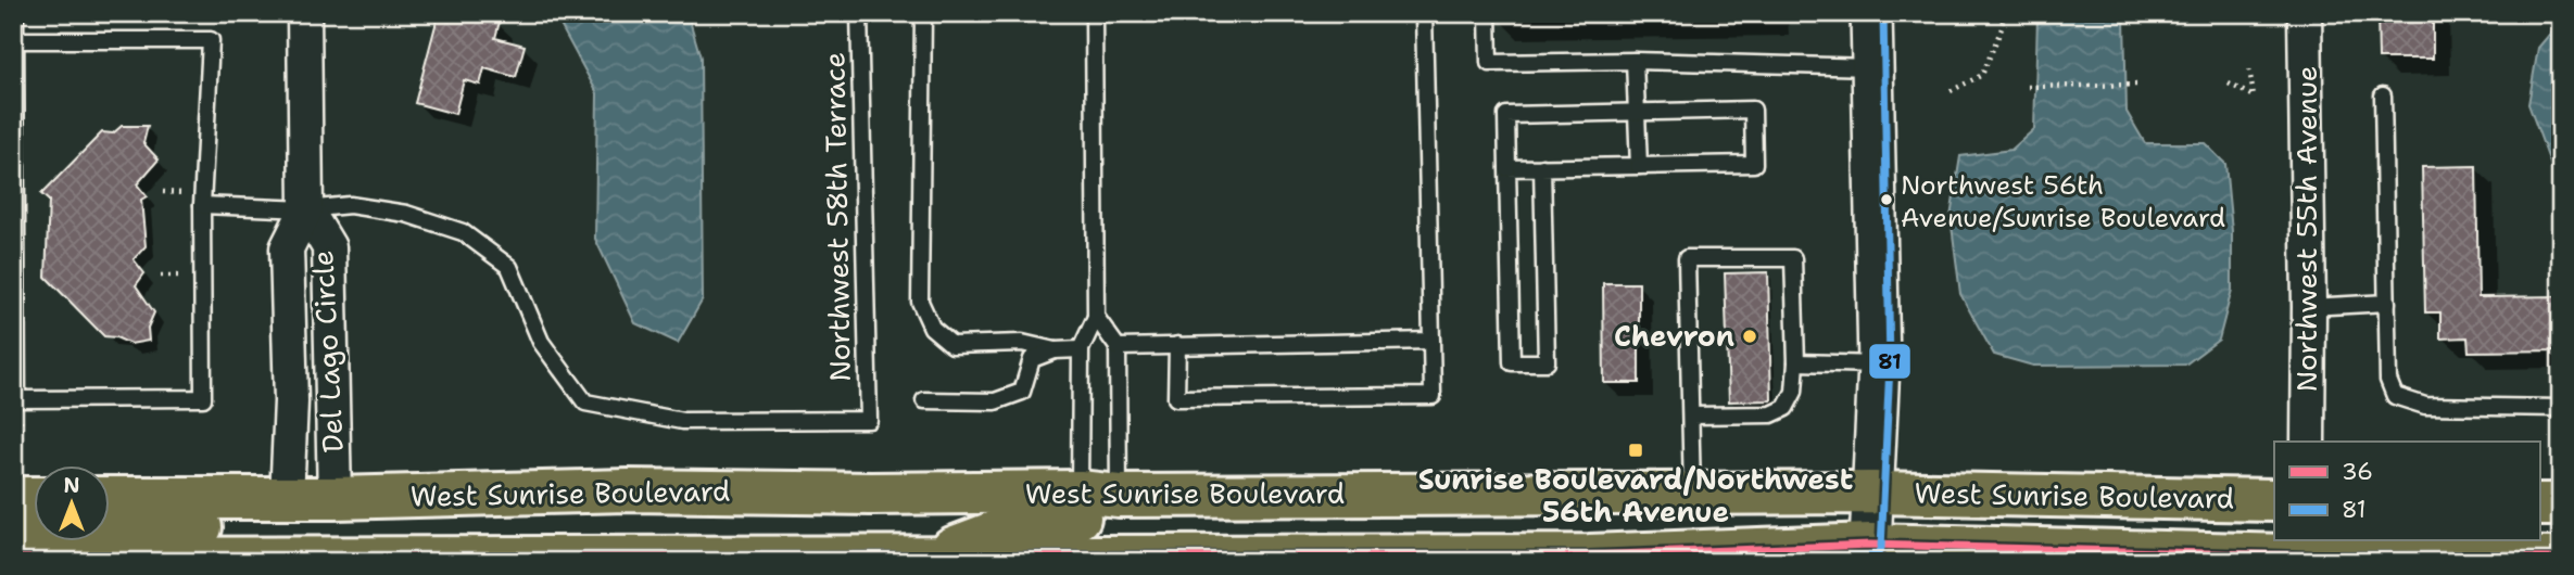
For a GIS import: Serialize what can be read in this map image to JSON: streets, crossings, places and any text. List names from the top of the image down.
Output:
{
  "streets": {
    "highway": ["West Sunrise Boulevard"],
    "street": ["Northwest 55th Avenue", "Del Lago Circle"],
    "lane": ["Northwest 58th Terrace"]
  },
  "crossings": [
    ["Northwest 58th Terrace", "Del Lago Circle"],
    ["Del Lago Circle", "West Sunrise Boulevard"]
  ],
  "places": {
    "other": ["Northwest 56th Avenue/Sunrise Boulevard", "Chevron"],
    "transit": ["Sunrise Boulevard/Northwest 56th Avenue"]
  },
  "lines": ["transit line 81", "transit line 36"],
  "legend": ["36", "81"],
  "north": "top"
}
